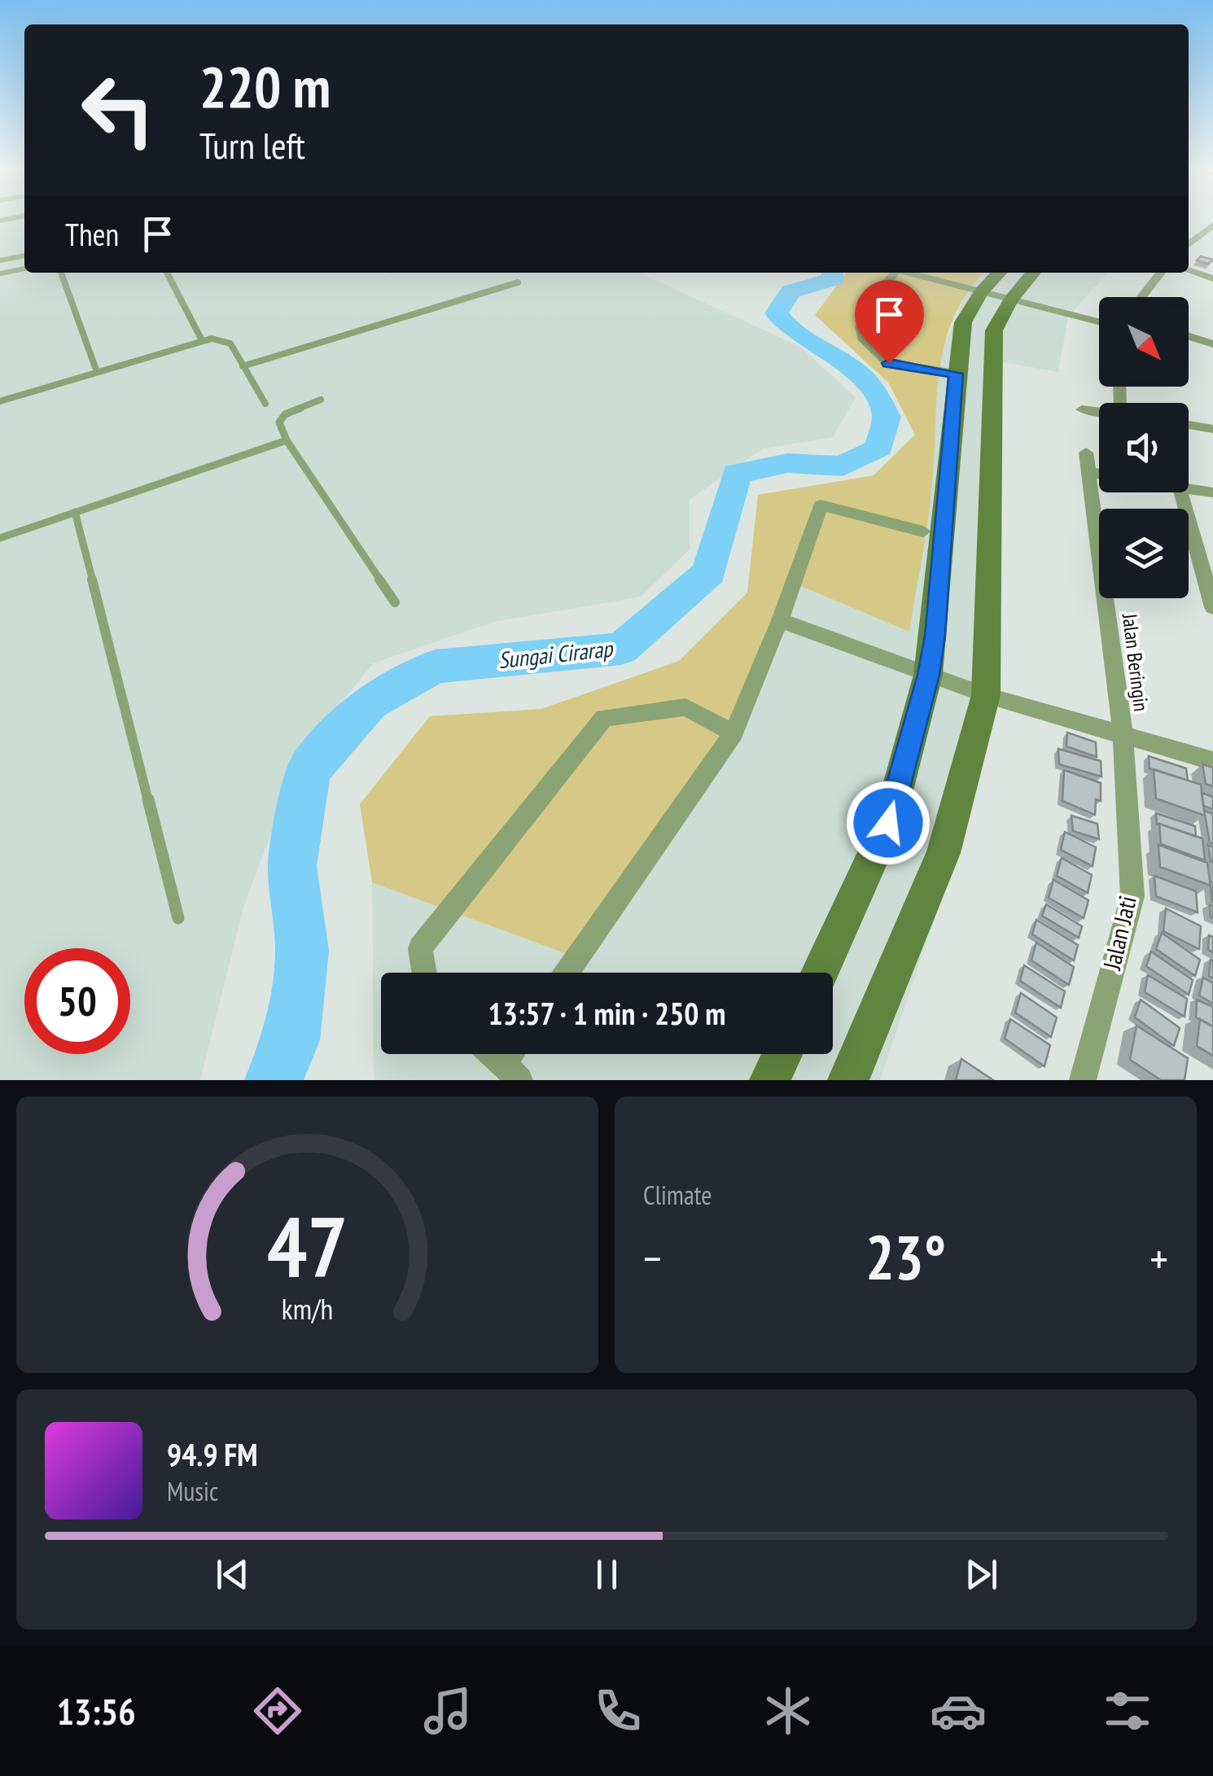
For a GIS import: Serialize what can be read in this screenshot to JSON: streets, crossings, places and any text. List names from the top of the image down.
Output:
{
  "streets": {
    "street": ["Jalan Beringin", "Jalan Jati"]
  },
  "crossings": [
    ["Jalan Beringin", "Jalan Jati"]
  ],
  "water": ["Sungai Cirarap"],
  "north": "bottom right",
  "page": {
    "turn": ["220 m", "Turn left"],
    "then": "Then",
    "limit": "50",
    "trip": "13:57 · 1 min · 250 m",
    "tile": "Climate",
    "heat": ["−", "23°", "+"],
    "song": ["94.9 FM", "Music"],
    "tabs": "13:56",
    "gauge": ["47", "km/h"]
  }
}
